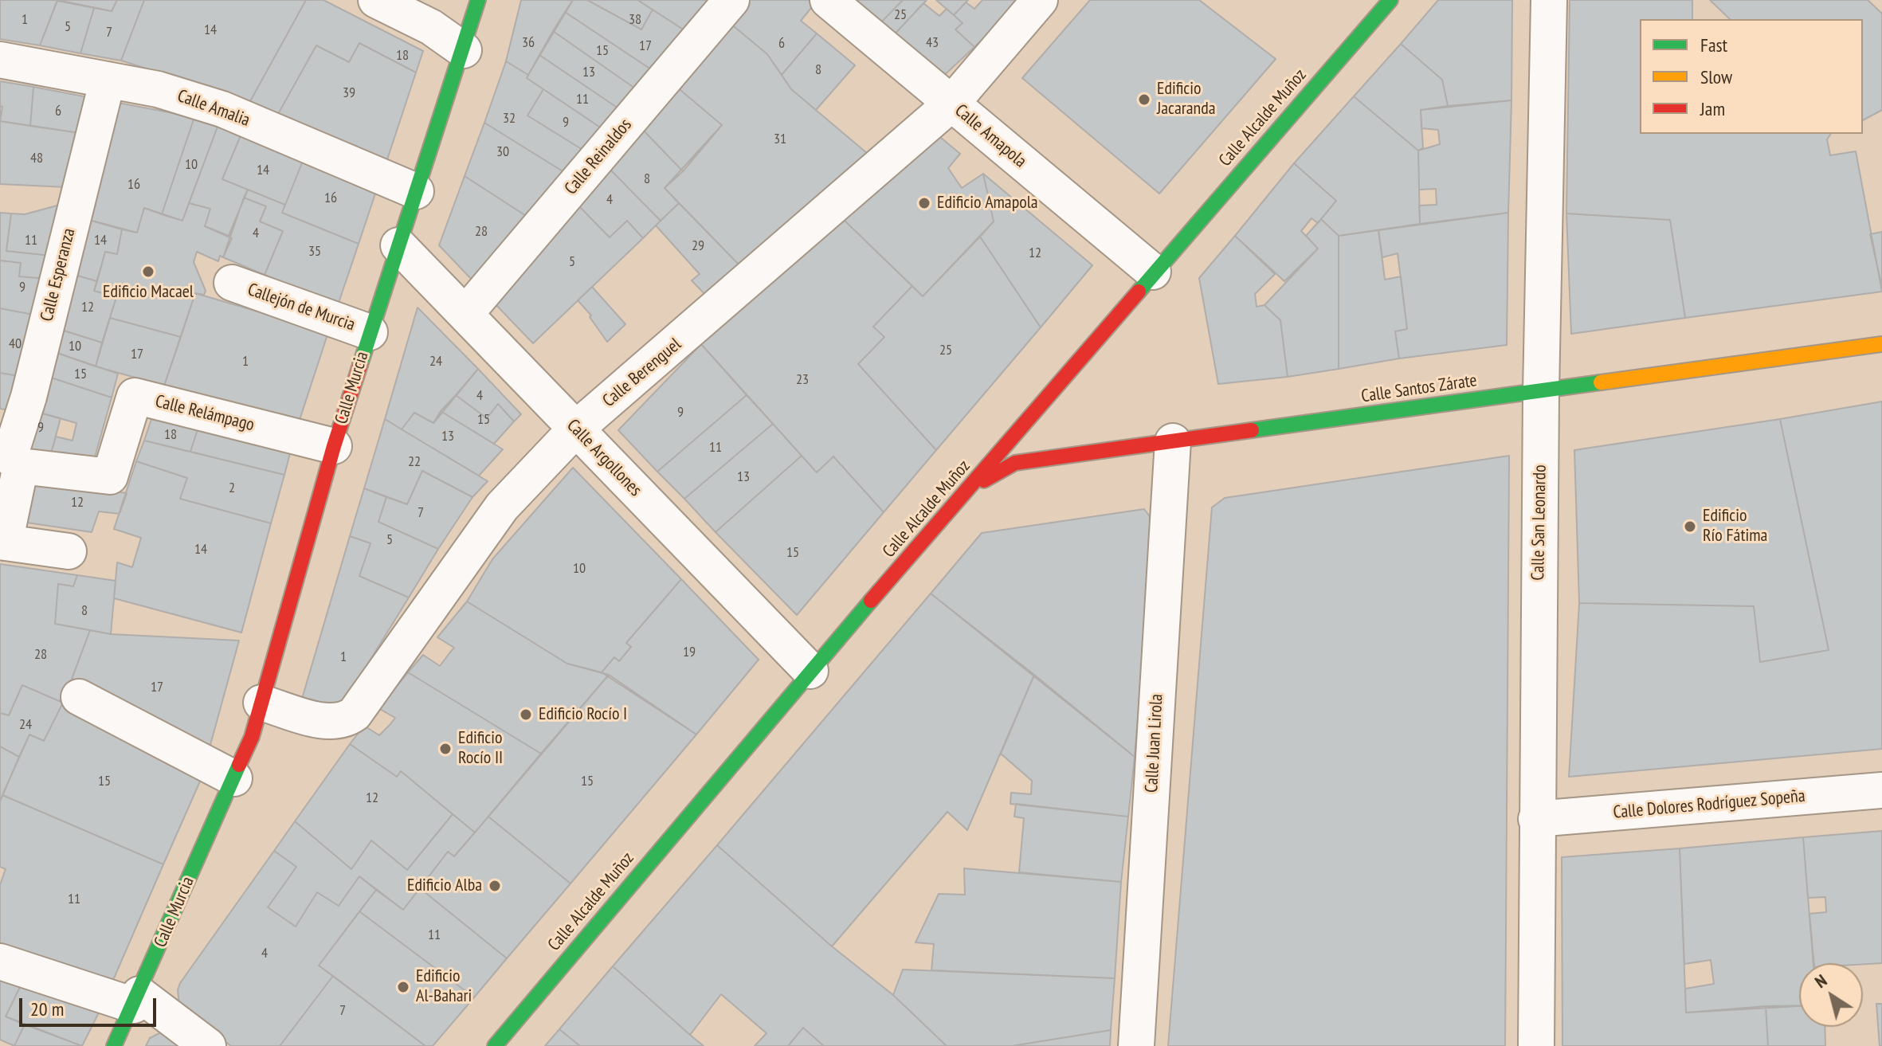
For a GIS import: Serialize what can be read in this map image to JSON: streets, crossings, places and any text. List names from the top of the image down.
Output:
{
  "streets": {
    "street": [
      "Calle Amalia",
      "Calle Alcalde Muñoz",
      "Calle Amapola",
      "Calle Reinaldos",
      "Calle Esperanza",
      "Callejón de Murcia",
      "Calle Berenguel",
      "Calle Murcia",
      "Calle Santos Zárate",
      "Calle Relámpago",
      "Calle Argollones",
      "Calle San Leonardo",
      "Calle Juan Lirola",
      "Calle Dolores Rodríguez Sopeña"
    ]
  },
  "crossings": [
    ["Calle Amalia", "Calle Esperanza"],
    ["Calle Amalia", "Calle Murcia"],
    ["Calle Alcalde Muñoz", "Calle Amapola"],
    ["Calle Alcalde Muñoz", "Calle Santos Zárate"],
    ["Calle Alcalde Muñoz", "Calle Argollones"],
    ["Calle Amapola", "Calle Berenguel"],
    ["Calle Reinaldos", "Calle Argollones"],
    ["Calle Esperanza", "Calle Relámpago"],
    ["Callejón de Murcia", "Calle Murcia"],
    ["Calle Berenguel", "Calle Murcia"],
    ["Calle Berenguel", "Calle Argollones"],
    ["Calle Murcia", "Calle Relámpago"],
    ["Calle Murcia", "Calle Argollones"],
    ["Calle Santos Zárate", "Calle San Leonardo"],
    ["Calle Santos Zárate", "Calle Juan Lirola"],
    ["Calle San Leonardo", "Calle Dolores Rodríguez Sopeña"]
  ],
  "places": [
    "Edificio Jacaranda",
    "Edificio Amapola",
    "Edificio Macael",
    "Edificio Río Fátima",
    "Edificio Rocío I",
    "Edificio Rocío II",
    "Edificio Alba",
    "Edificio Al-Bahari"
  ],
  "house_numbers": [
    "25",
    "1",
    "38",
    "5",
    "14",
    "7",
    "36",
    "43",
    "6",
    "17",
    "15",
    "18",
    "8",
    "13",
    "39",
    "11",
    "6",
    "32",
    "9",
    "31",
    "30",
    "48",
    "10",
    "14",
    "8",
    "16",
    "16",
    "4",
    "28",
    "4",
    "11",
    "14",
    "29",
    "35",
    "12",
    "5",
    "9",
    "12",
    "40",
    "10",
    "25",
    "17",
    "1",
    "24",
    "15",
    "23",
    "4",
    "9",
    "15",
    "9",
    "18",
    "13",
    "11",
    "22",
    "13",
    "2",
    "12",
    "7",
    "5",
    "14",
    "15",
    "10",
    "8",
    "19",
    "28",
    "1",
    "17",
    "24",
    "15",
    "15",
    "12",
    "11",
    "11",
    "4",
    "7"
  ],
  "legend": ["Fast", "Slow", "Jam"],
  "scale_bar": "20 m",
  "north": "top left"
}
